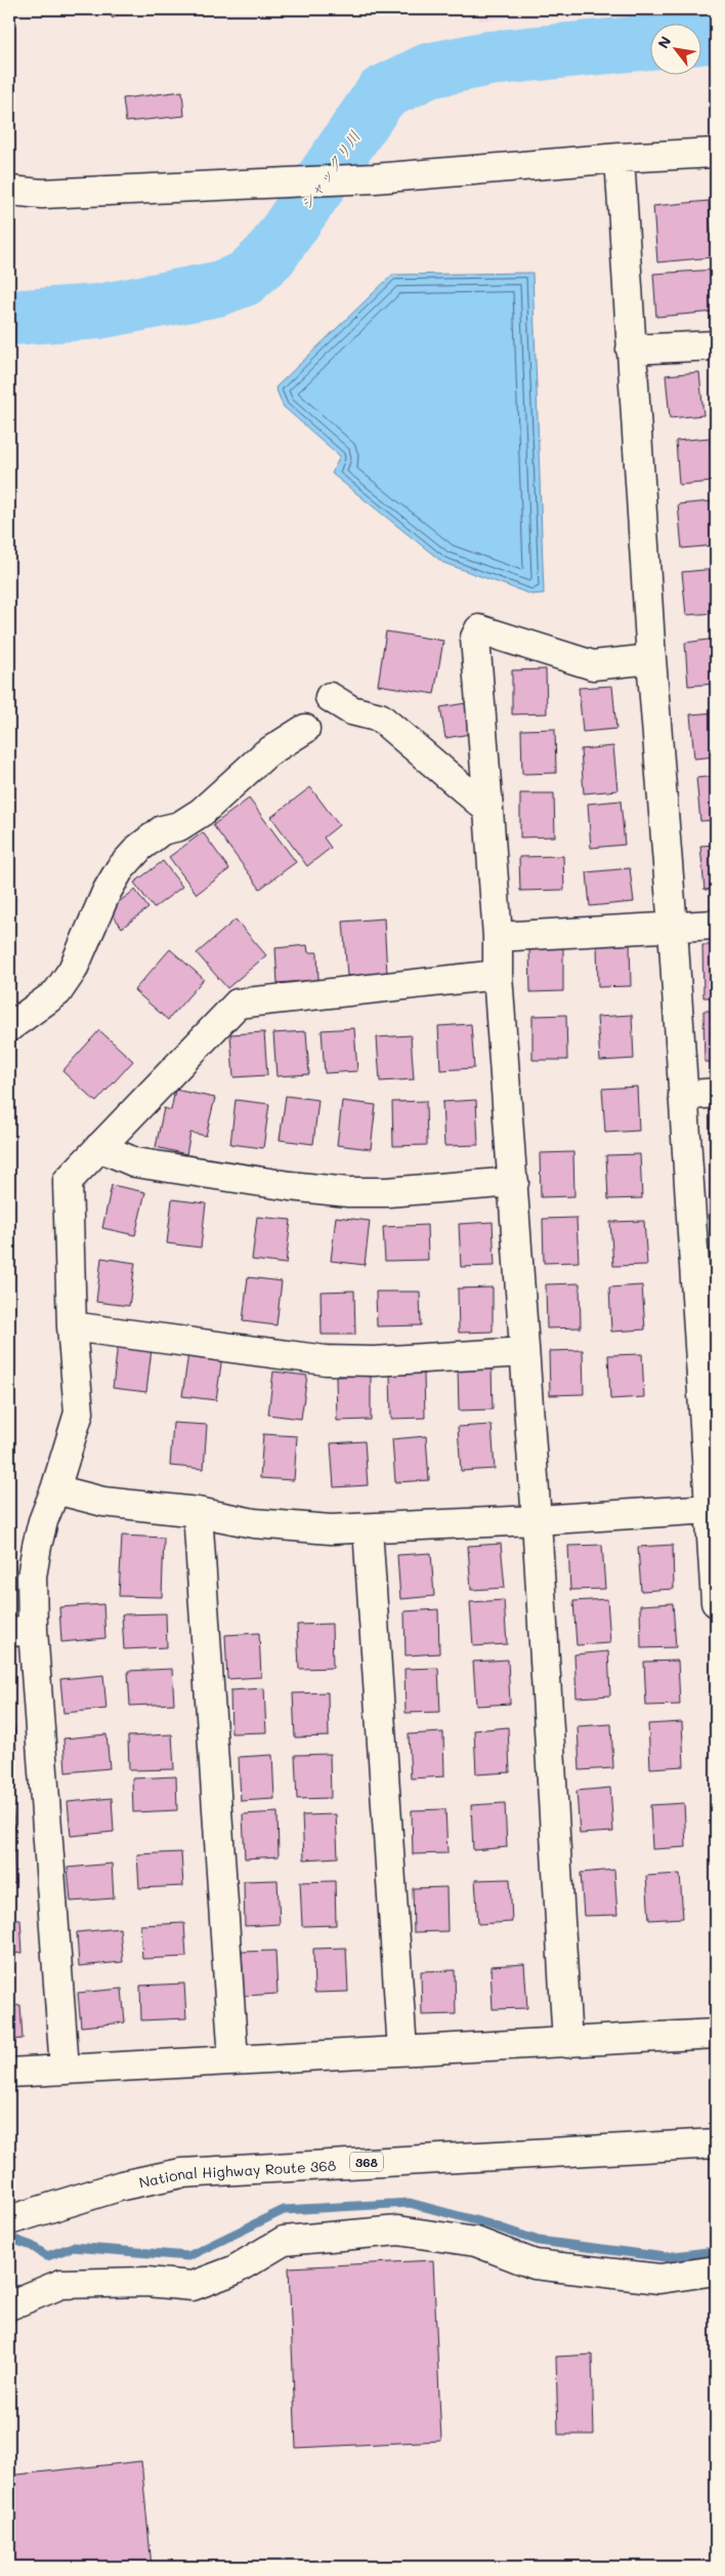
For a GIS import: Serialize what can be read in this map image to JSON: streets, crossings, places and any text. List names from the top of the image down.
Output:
{
  "streets": {
    "main road": ["368", "National Highway Route 368"]
  },
  "water": ["シャックリ川"],
  "north": "top left"
}
